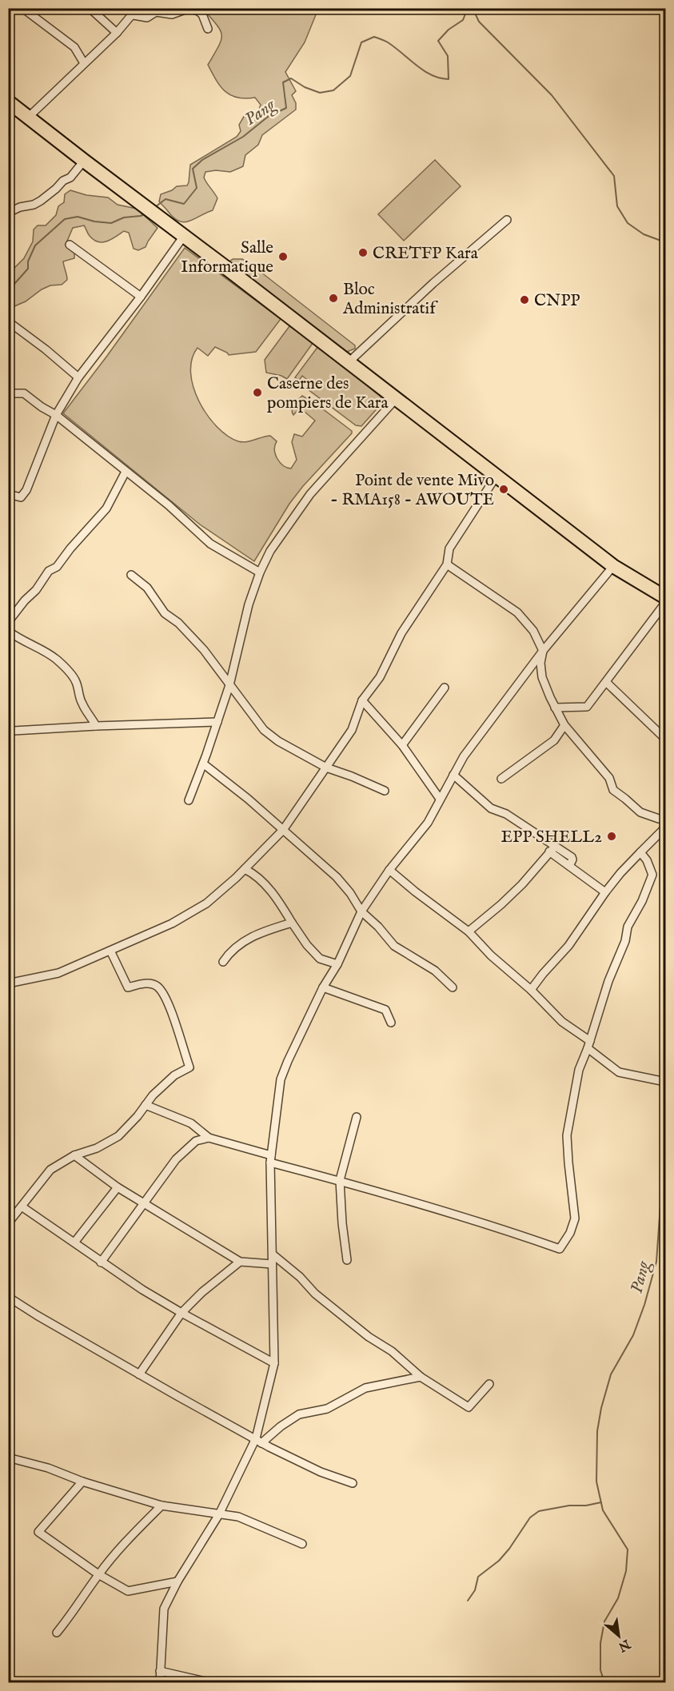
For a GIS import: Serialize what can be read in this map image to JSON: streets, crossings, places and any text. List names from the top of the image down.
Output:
{
  "water": ["Pang"],
  "places": [
    "CRETFP Kara",
    "Salle Informatique",
    "Bloc Administratif",
    "CNPP",
    "Caserne des pompiers de Kara",
    "Point de vente Mivo - RMA158 - AWOUTE",
    "EPP SHELL2"
  ],
  "north": "bottom right"
}
